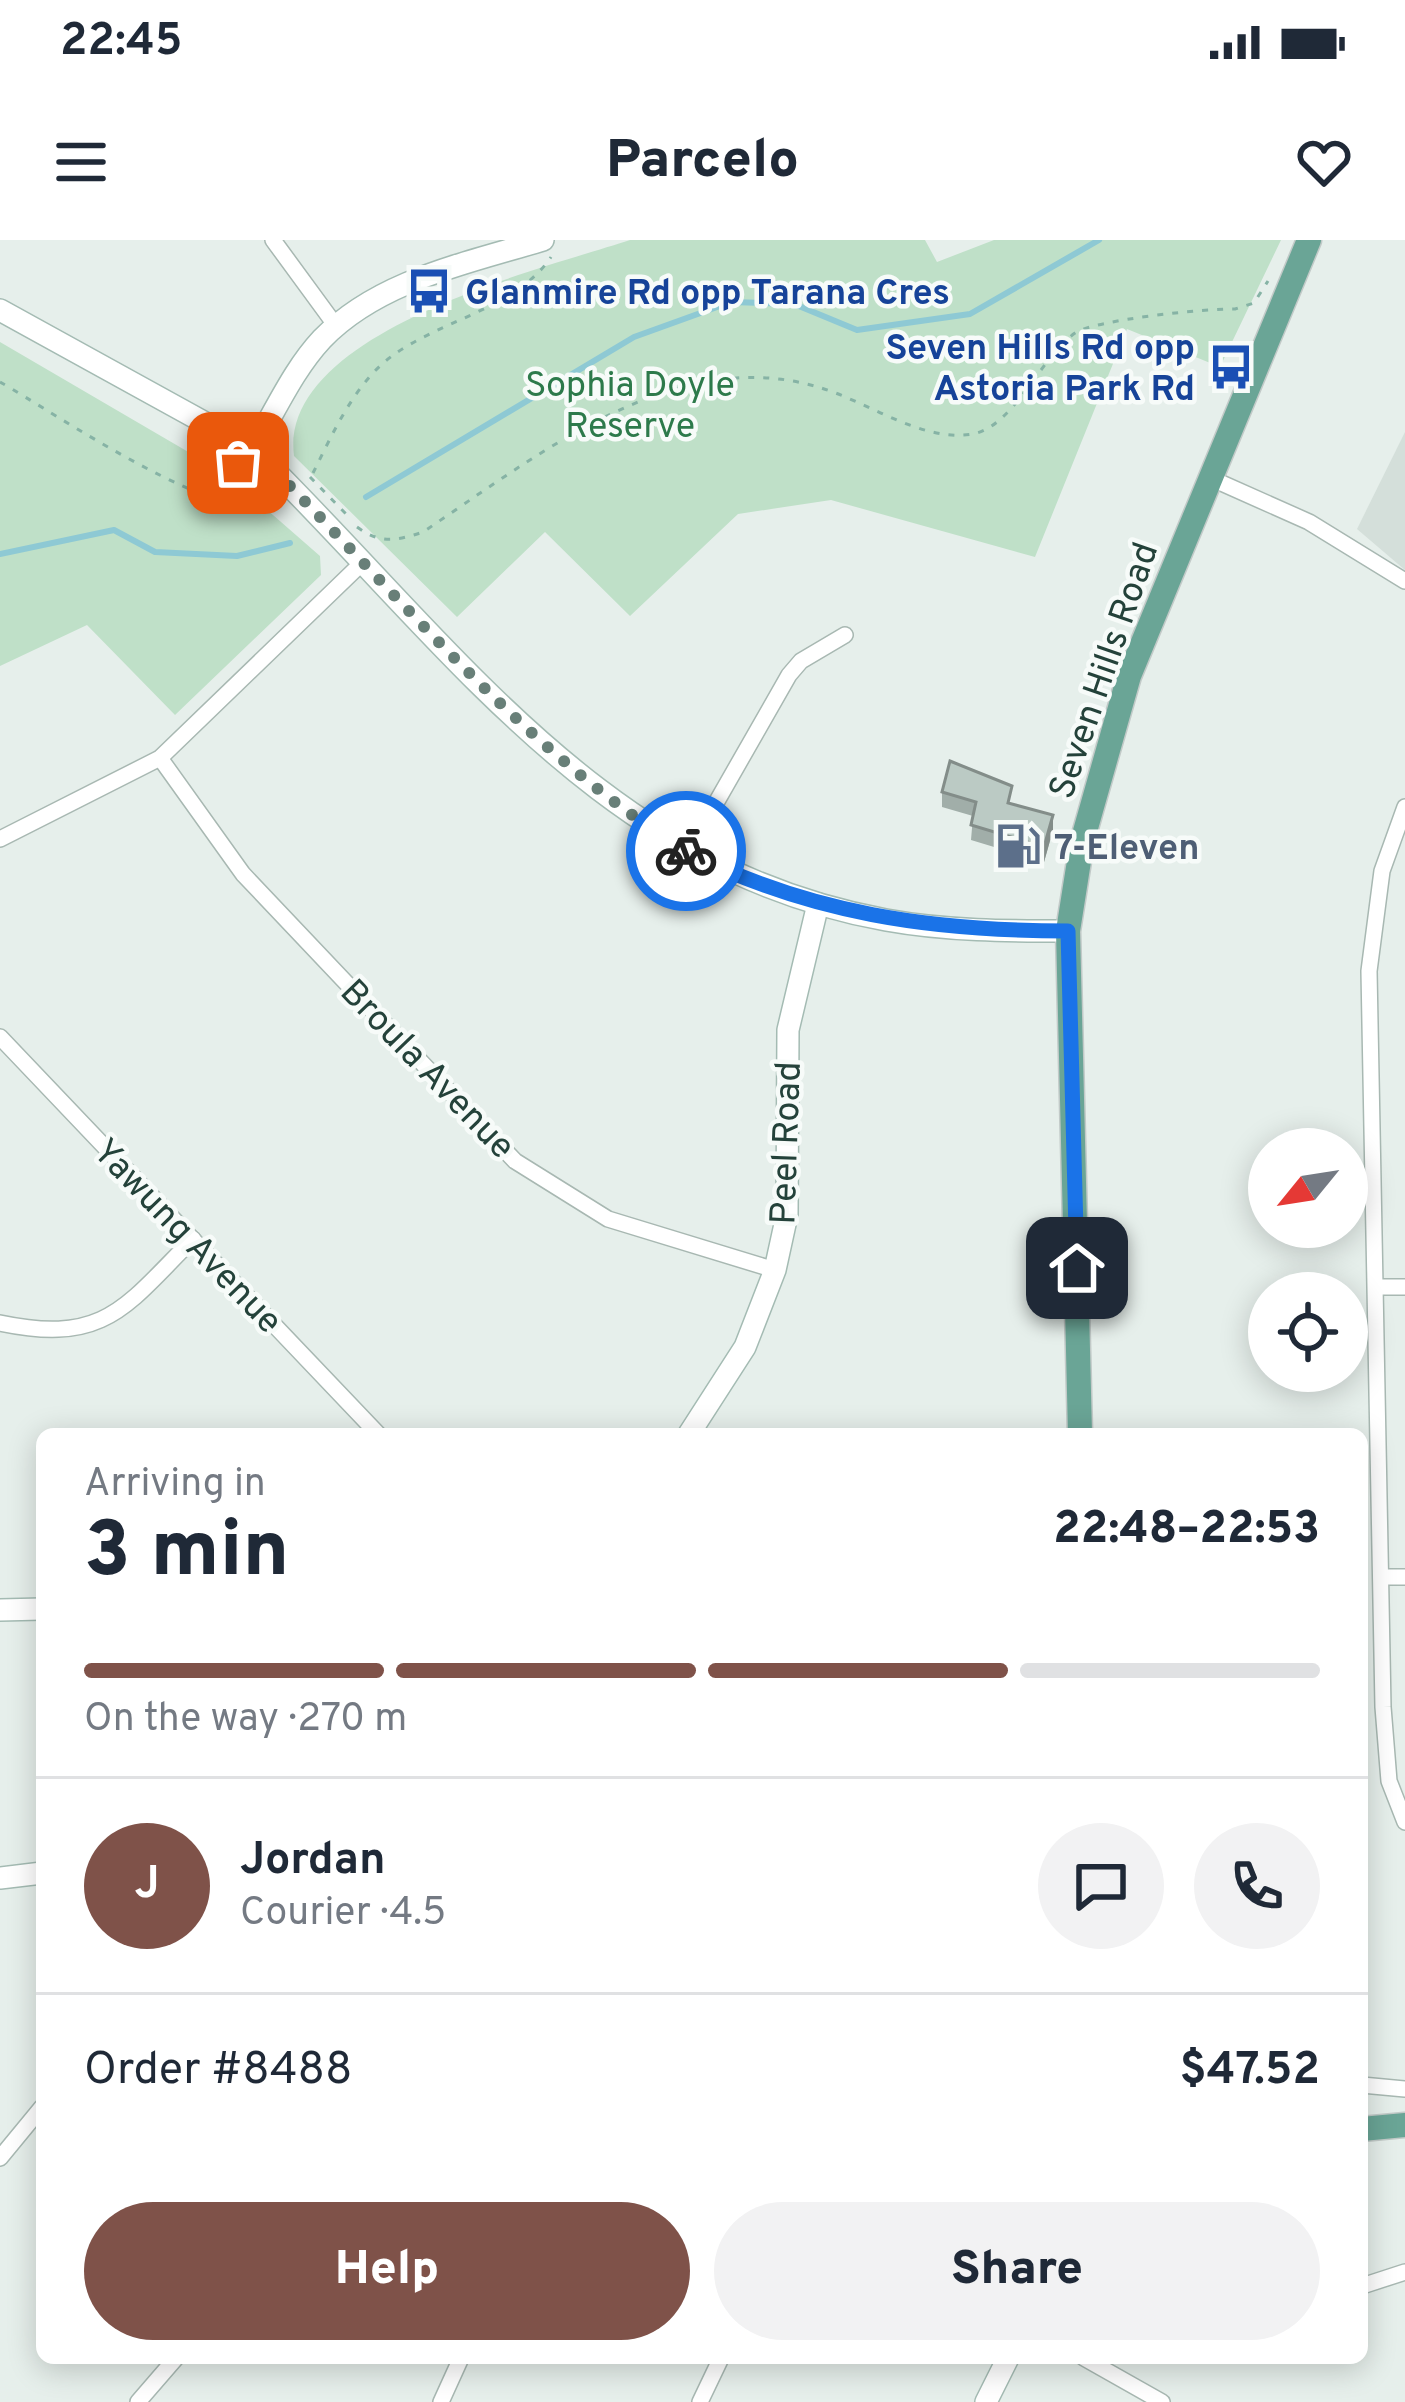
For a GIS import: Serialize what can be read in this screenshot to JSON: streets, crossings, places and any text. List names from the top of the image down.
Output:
{
  "streets": {
    "main road": ["Seven Hills Road", "Peel Road"],
    "street": ["Broula Avenue", "Yawung Avenue"]
  },
  "crossings": [
    ["Broula Avenue", "Peel Road"]
  ],
  "parks": ["Sophia Doyle Reserve"],
  "places": {
    "bus stop": ["Glanmire Rd opp Tarana Cres", "Seven Hills Rd opp Astoria Park Rd"],
    "fuel station": ["7-Eleven"]
  },
  "north": "bottom left",
  "page": {
    "status": "22:45",
    "header": "Parcelo",
    "heading": ["3 min", "Arriving in", "22:48–22:53"],
    "panel": [
      "Jordan",
      "Courier · 4.5",
      "Order #8488",
      "$47.52"
    ],
    "bar": "On the way · 270 m",
    "round": "J",
    "buttons": ["Help", "Share"]
  }
}
